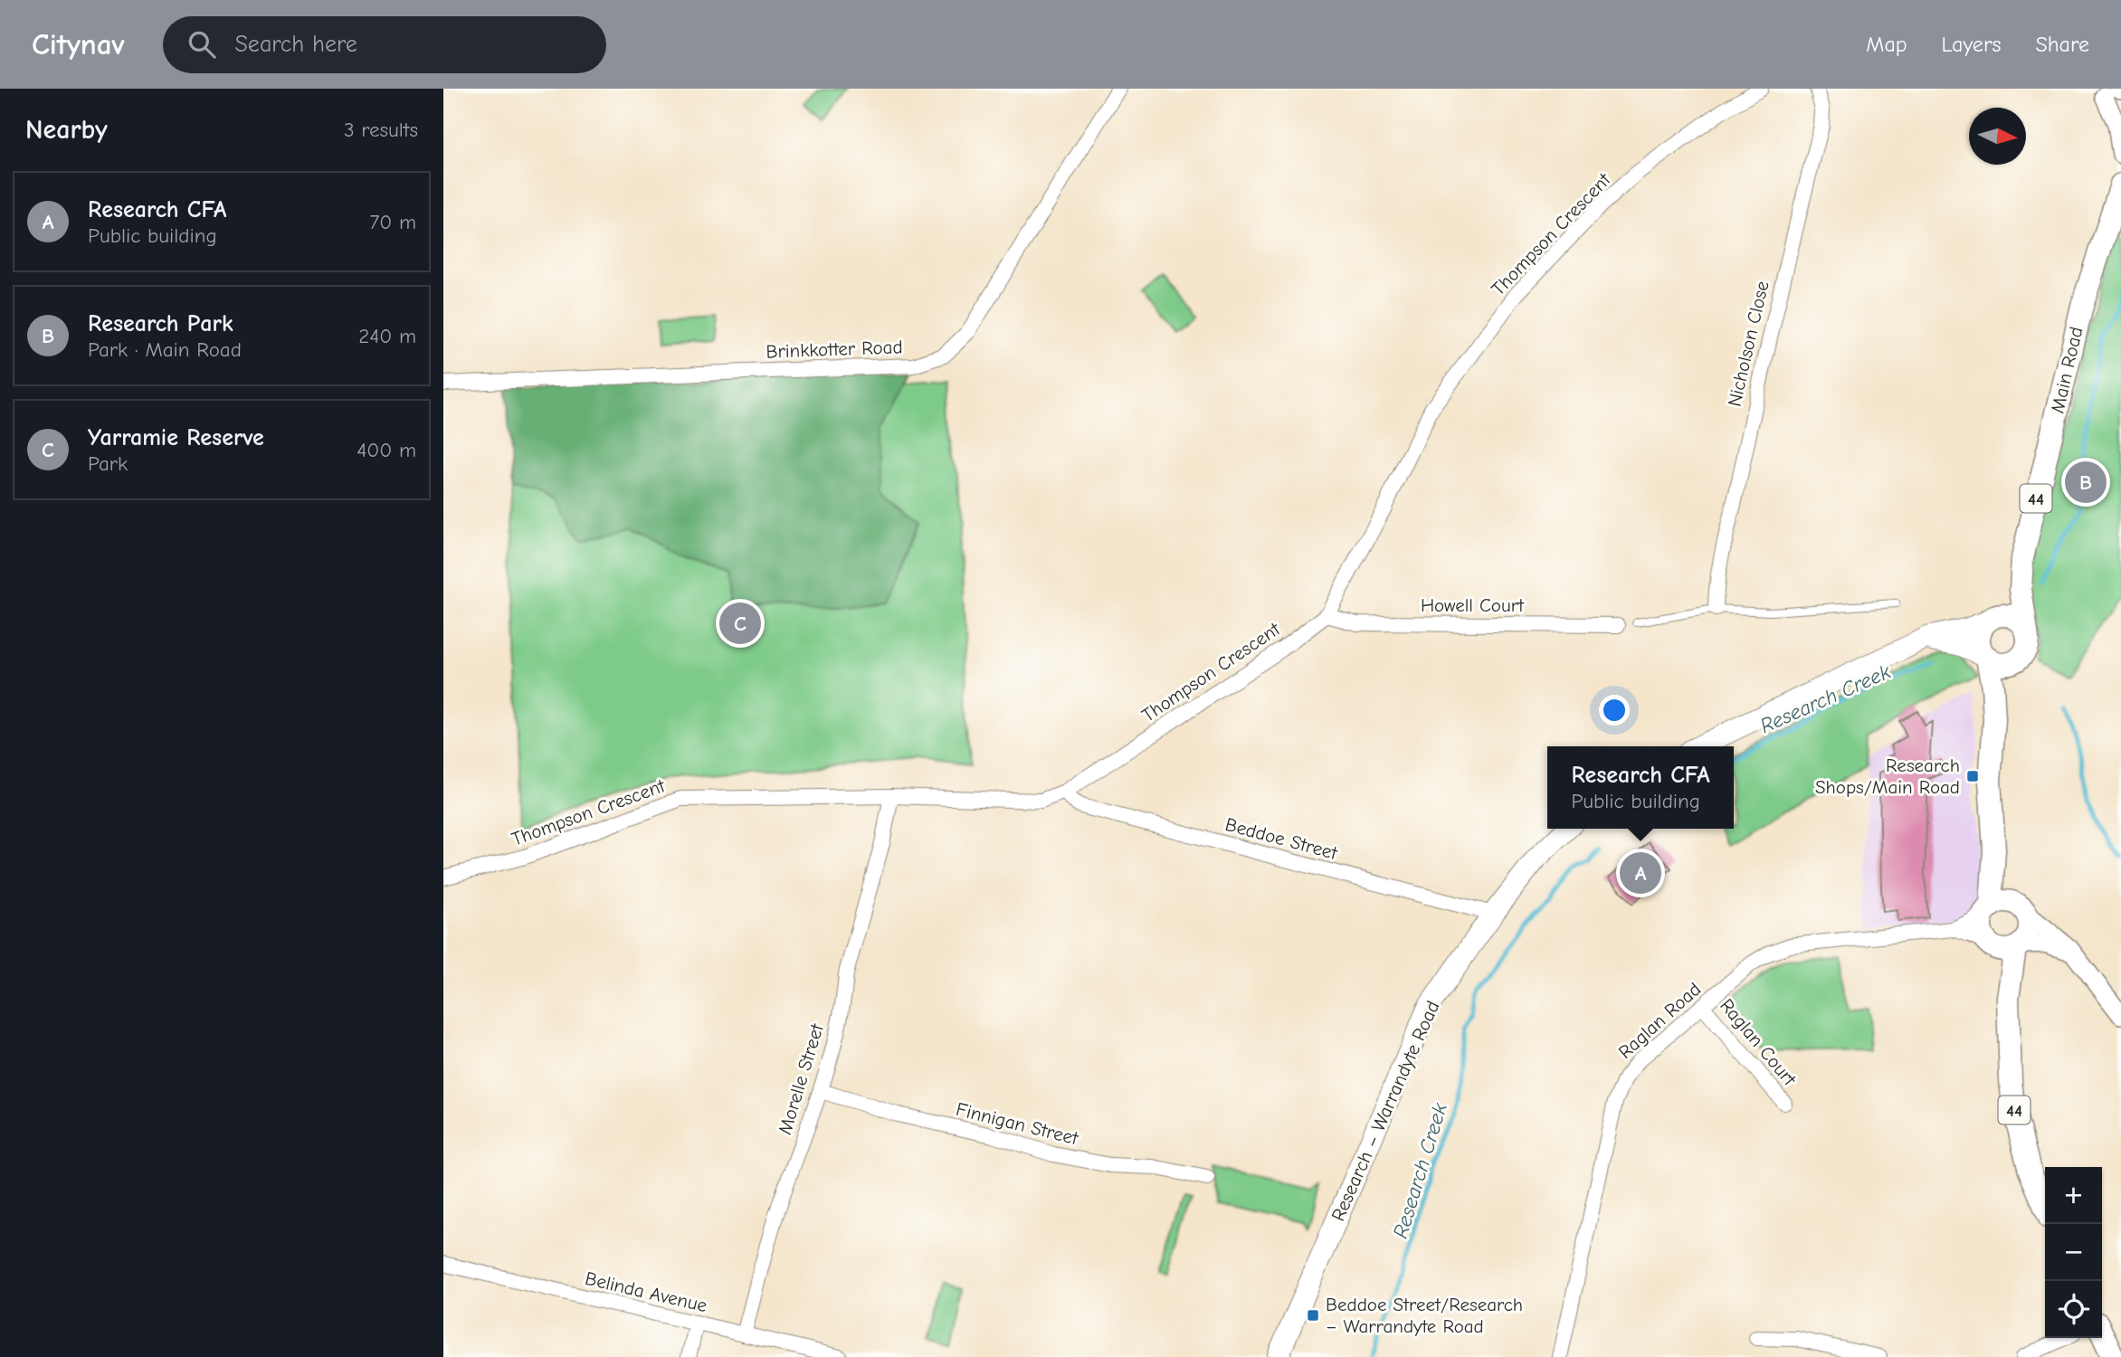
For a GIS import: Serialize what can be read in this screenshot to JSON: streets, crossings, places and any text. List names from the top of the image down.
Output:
{
  "streets": {
    "main road": ["Main Road", "44", "Research – Warrandyte Road"],
    "street": [
      "Thompson Crescent",
      "Nicholson Close",
      "Brinkkotter Road",
      "Howell Court",
      "Beddoe Street",
      "Raglan Road",
      "Raglan Court",
      "Morelle Street",
      "Finnigan Street",
      "Belinda Avenue"
    ]
  },
  "crossings": [
    ["Thompson Crescent", "Howell Court"],
    ["Thompson Crescent", "Beddoe Street"],
    ["Thompson Crescent", "Morelle Street"],
    ["Main Road", "44"],
    ["Main Road", "Raglan Road"],
    ["44", "Raglan Road"],
    ["Beddoe Street", "Research – Warrandyte Road"],
    ["Raglan Road", "Raglan Court"],
    ["Morelle Street", "Finnigan Street"],
    ["Morelle Street", "Belinda Avenue"]
  ],
  "water": ["Research Creek"],
  "places": {
    "transit": ["Research Shops/Main Road", "Beddoe Street/Research – Warrandyte Road"]
  },
  "north": "right",
  "page": {
    "header": "Citynav",
    "search": "Search here",
    "nav": ["Map", "Layers", "Share"],
    "heading": ["Nearby", "3 results"],
    "list": [
      {
        "mark": "A",
        "name": "Research CFA",
        "note": "Public building",
        "value": "70 m"
      },
      {
        "mark": "B",
        "name": "Research Park",
        "note": "Park · Main Road",
        "value": "240 m"
      },
      {
        "mark": "C",
        "name": "Yarramie Reserve",
        "note": "Park",
        "value": "400 m"
      }
    ],
    "pins": ["B", "C", "A"],
    "popup": ["Research CFA", "Public building"],
    "map_buttons": ["+", "−"]
  }
}
